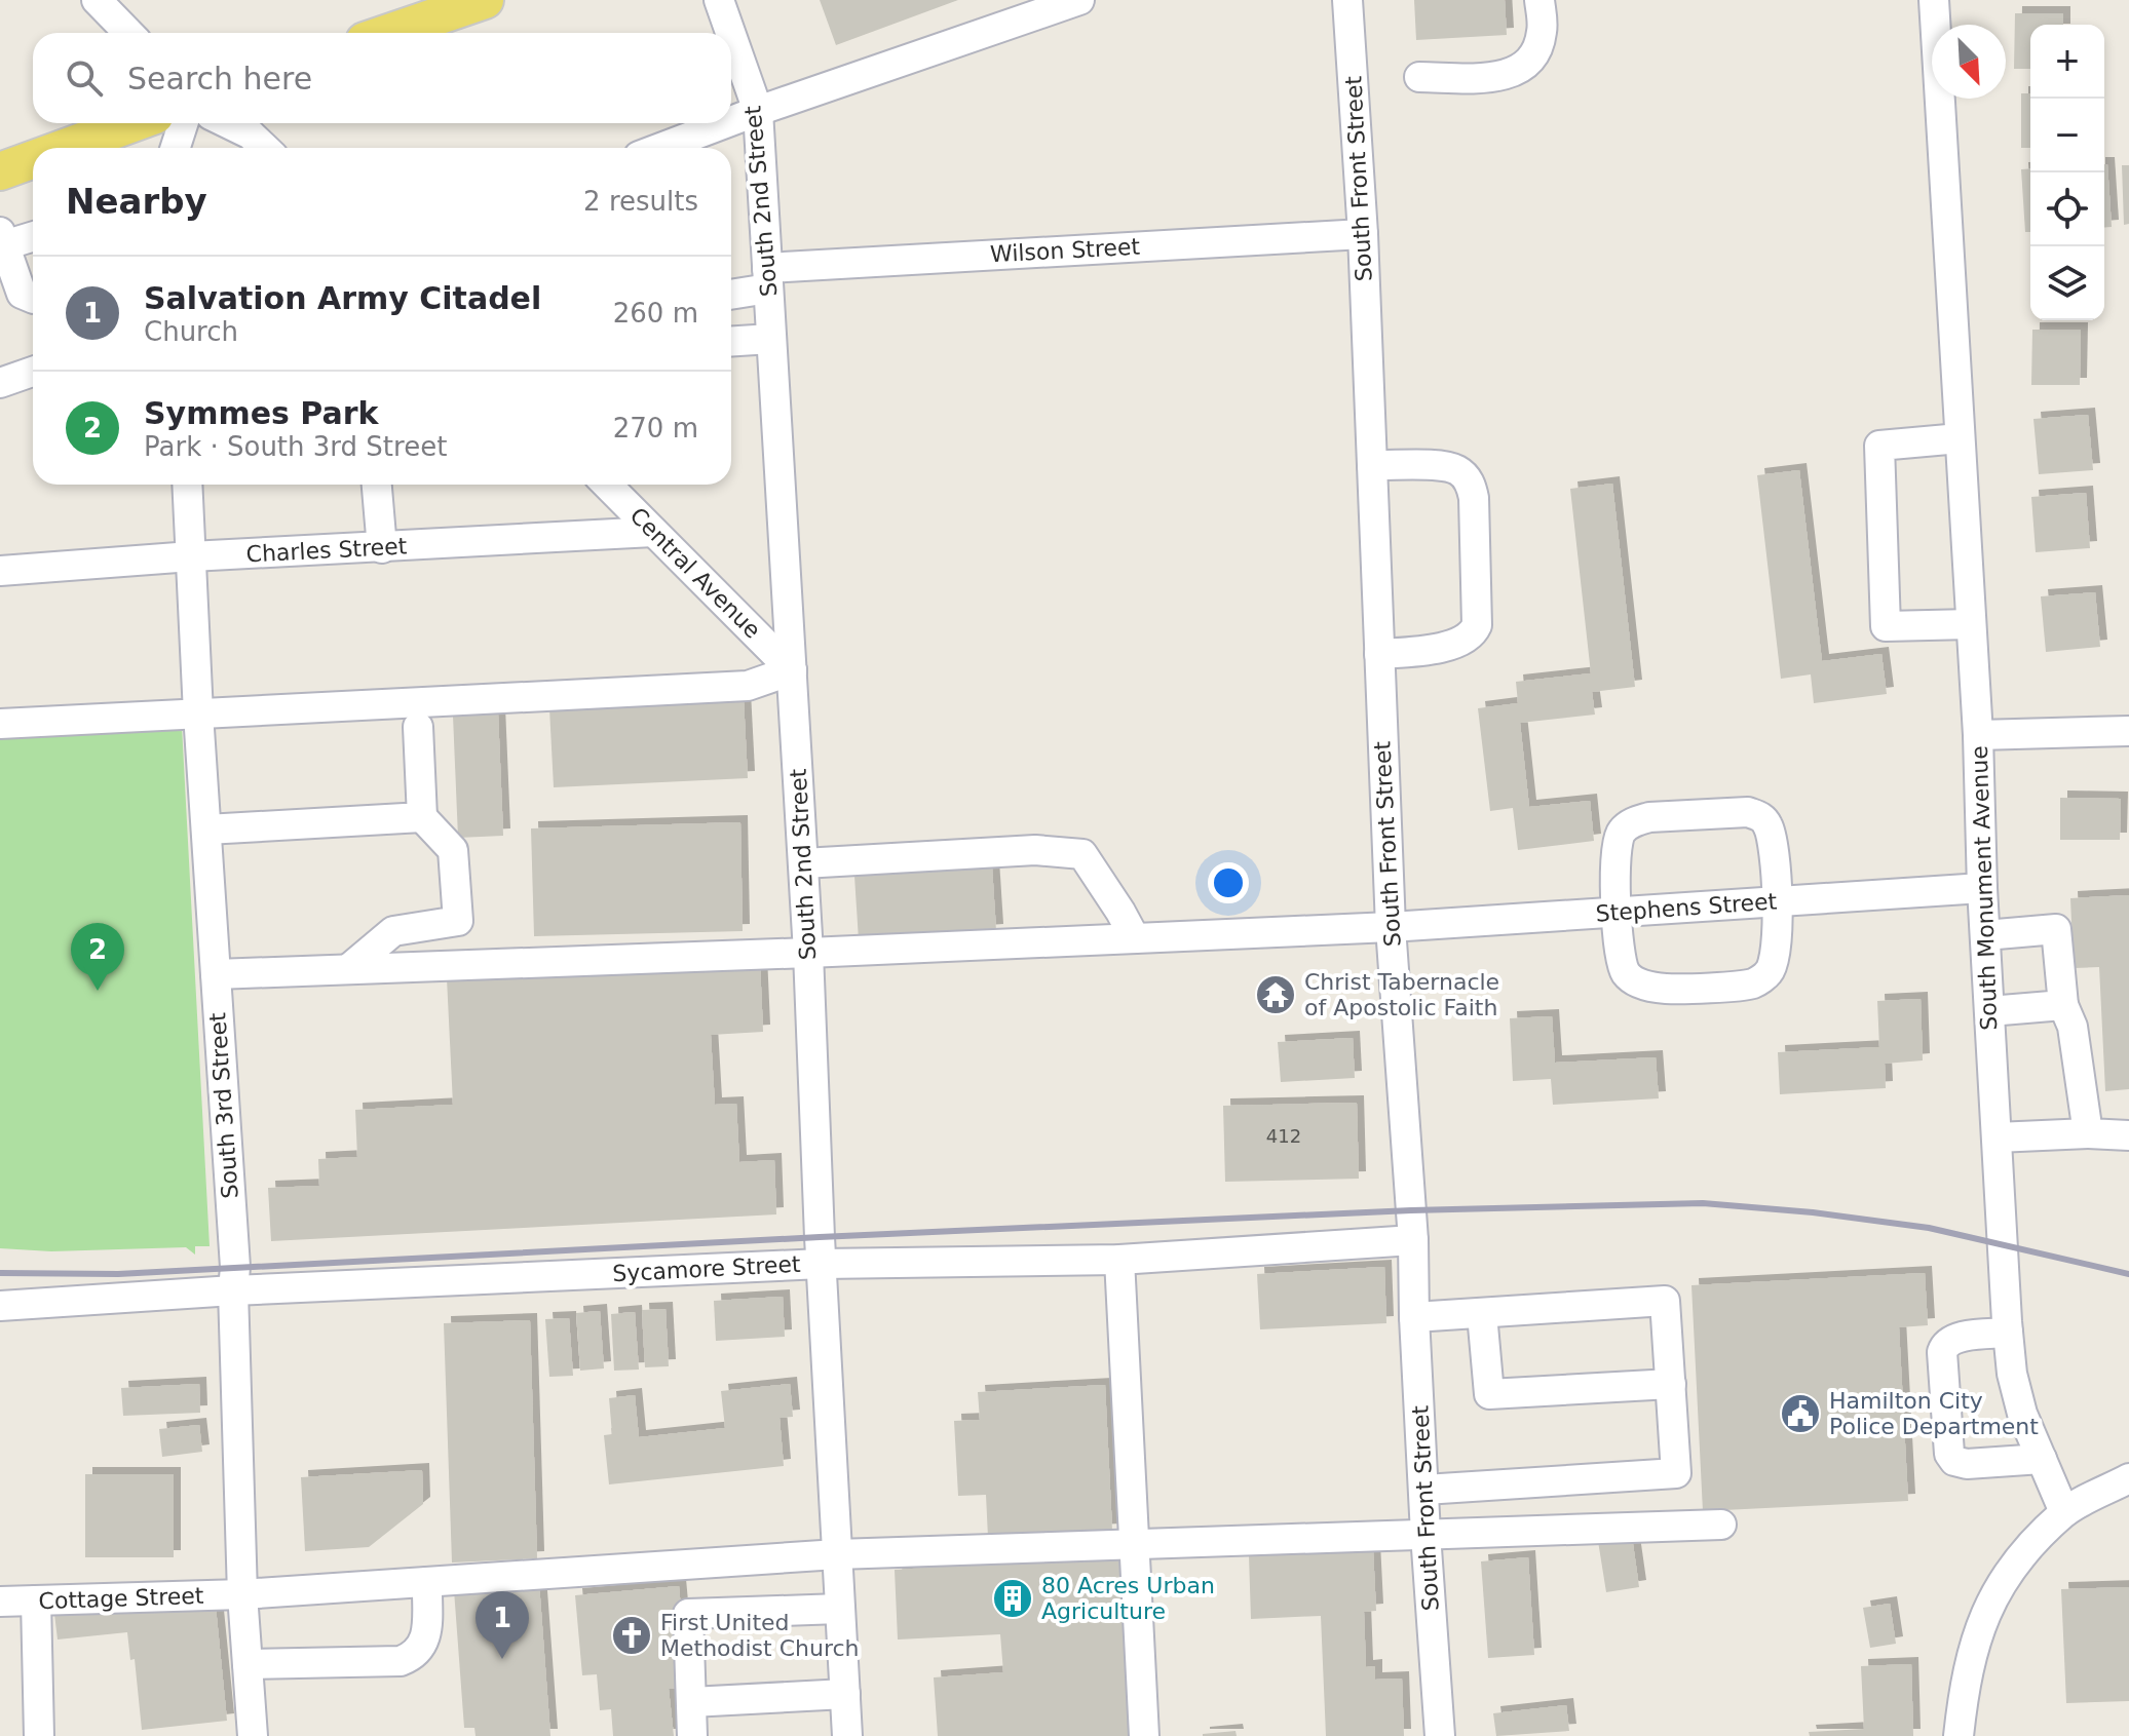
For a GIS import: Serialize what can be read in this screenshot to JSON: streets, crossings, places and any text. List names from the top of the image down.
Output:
{
  "streets": {
    "street": [
      "South Front Street",
      "South 2nd Street",
      "Wilson Street",
      "Charles Street",
      "Central Avenue",
      "South Monument Avenue",
      "Stephens Street",
      "South 3rd Street",
      "Sycamore Street",
      "Cottage Street"
    ]
  },
  "crossings": [
    ["South Front Street", "Wilson Street"],
    ["South Front Street", "Stephens Street"],
    ["South Front Street", "Sycamore Street"],
    ["South Front Street", "Cottage Street"],
    ["South 2nd Street", "Wilson Street"],
    ["South 2nd Street", "Central Avenue"],
    ["South 2nd Street", "Stephens Street"],
    ["South 2nd Street", "Sycamore Street"],
    ["South 2nd Street", "Cottage Street"],
    ["Charles Street", "Central Avenue"],
    ["Charles Street", "South 3rd Street"],
    ["South Monument Avenue", "Stephens Street"],
    ["Stephens Street", "South 3rd Street"],
    ["South 3rd Street", "Sycamore Street"],
    ["South 3rd Street", "Cottage Street"]
  ],
  "places": {
    "temple": ["Christ Tabernacle of Apostolic Faith"],
    "public building": ["Hamilton City Police Department"],
    "building": ["80 Acres Urban Agriculture"],
    "church": ["First United Methodist Church"]
  },
  "house_numbers": ["412"],
  "north": "bottom right",
  "page": {
    "map_buttons": ["+", "−"],
    "search": "Search here",
    "heading": ["Nearby", "2 results"],
    "list": [
      {
        "mark": "1",
        "name": "Salvation Army Citadel",
        "note": "Church",
        "value": "260 m"
      },
      {
        "mark": "2",
        "name": "Symmes Park",
        "note": "Park · South 3rd Street",
        "value": "270 m"
      }
    ],
    "pins": ["2", "1"]
  }
}
